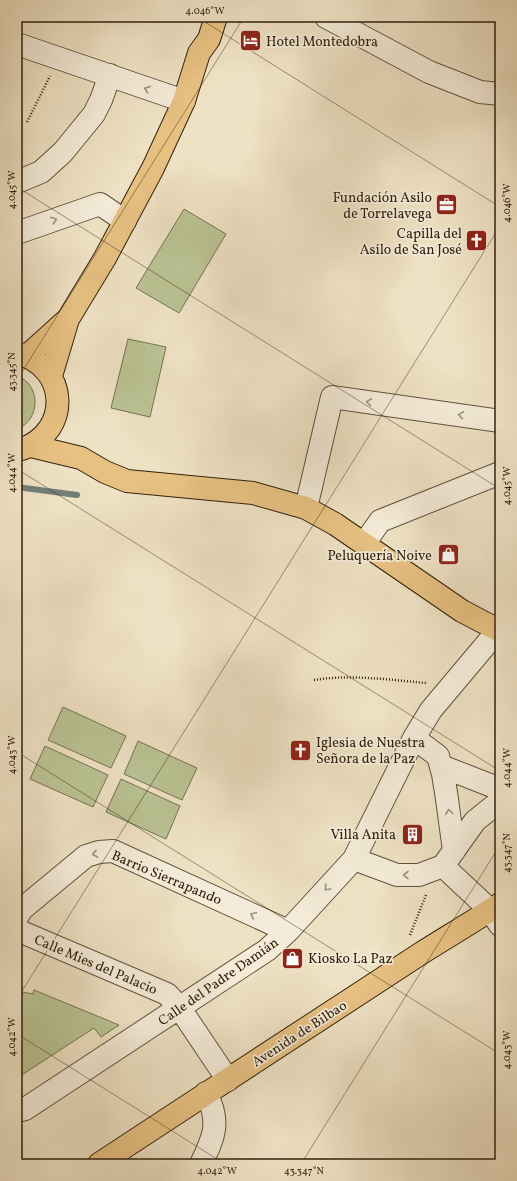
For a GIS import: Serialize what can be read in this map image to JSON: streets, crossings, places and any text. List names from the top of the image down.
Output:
{
  "streets": {
    "main road": ["Avenida de Bilbao"],
    "street": ["Barrio Sierrapando", "Calle Mies del Palacio", "Calle del Padre Damián"]
  },
  "crossings": [
    ["Barrio Sierrapando", "Calle del Padre Damián"],
    ["Calle Mies del Palacio", "Calle del Padre Damián"],
    ["Calle Mies del Palacio", "Avenida de Bilbao"]
  ],
  "one_way": ["Barrio Sierrapando"],
  "places": {
    "hotel": ["Hotel Montedobra"],
    "office": ["Fundación Asilo de Torrelavega"],
    "church": ["Capilla del Asilo de San José", "Iglesia de Nuestra Señora de la Paz"],
    "shop": ["Peluquería Noive", "Kiosko La Paz"],
    "building": ["Villa Anita"]
  },
  "coordinates": [
    "4.046°W",
    "4.045°W",
    "43.345°N",
    "4.044°W",
    "4.043°W",
    "43.347°N",
    "4.042°W"
  ]
}
